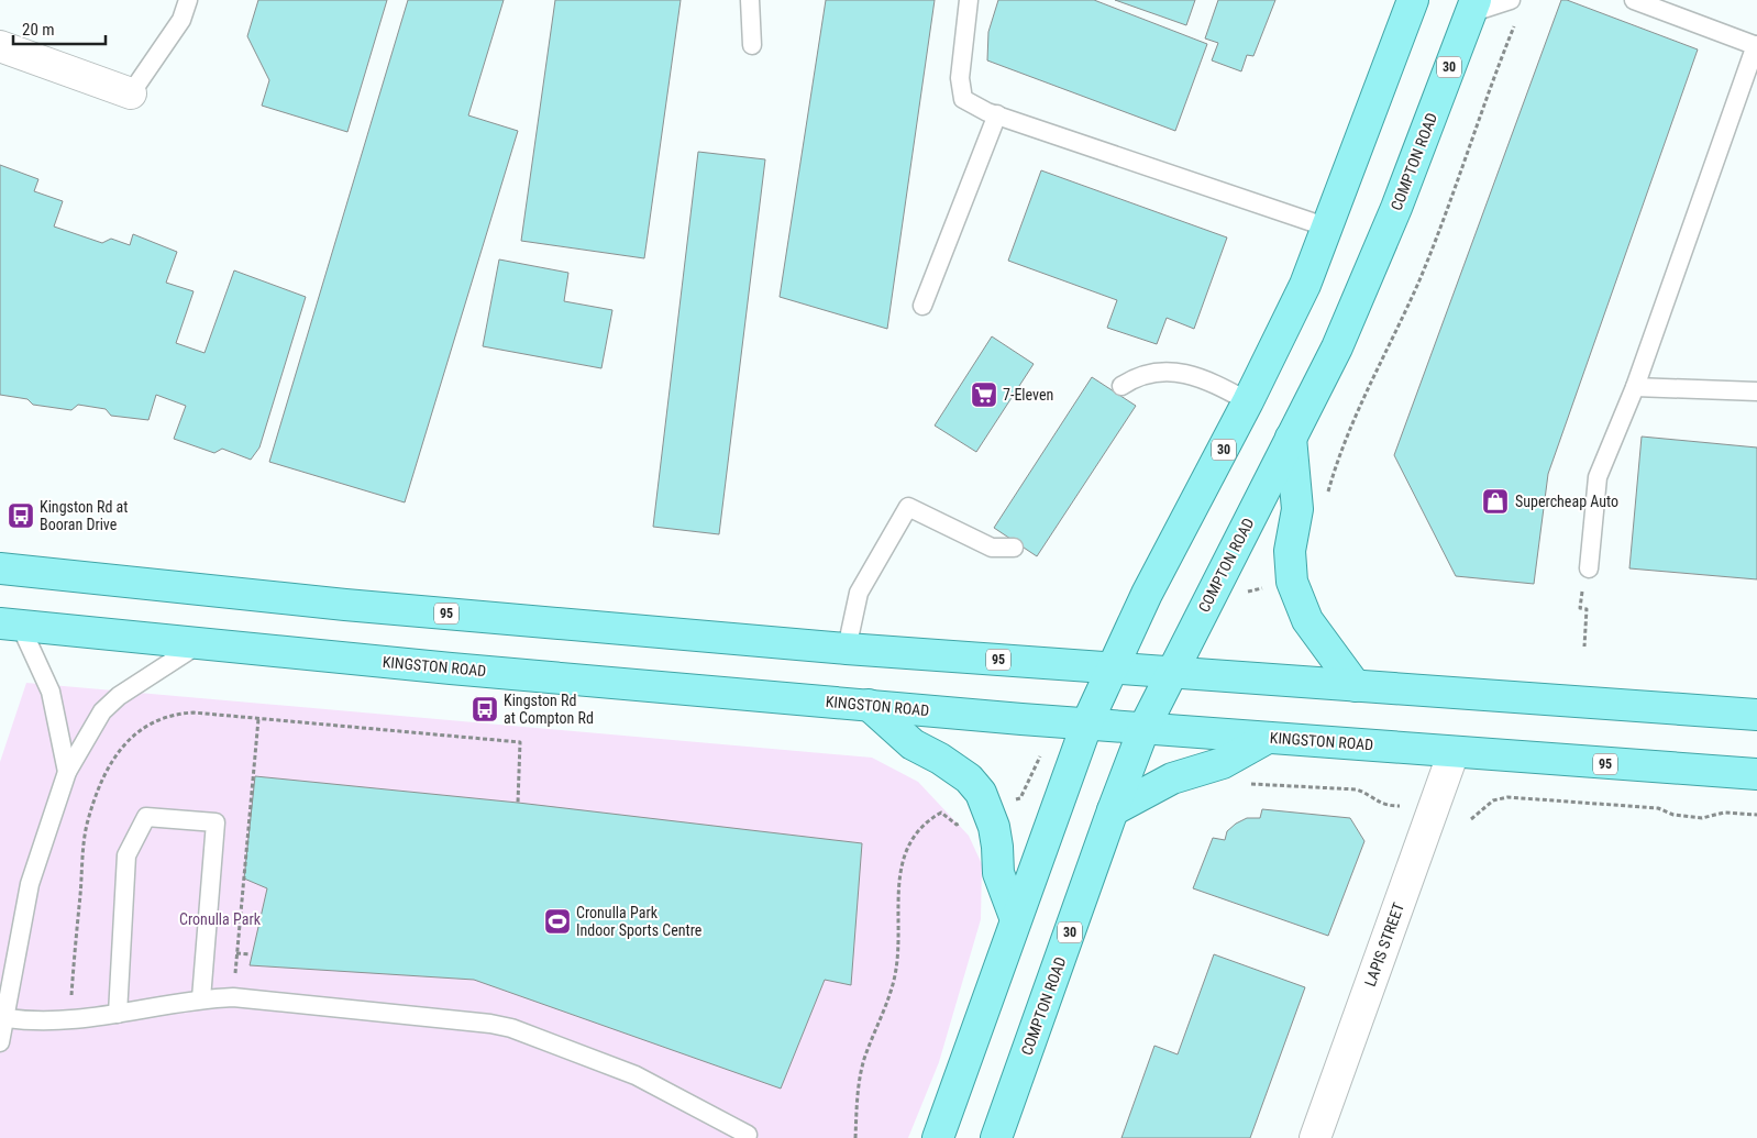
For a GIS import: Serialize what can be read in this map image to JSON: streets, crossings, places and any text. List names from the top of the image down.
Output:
{
  "streets": {
    "main road": [
      "30",
      "COMPTON ROAD",
      "95",
      "KINGSTON ROAD"
    ],
    "street": ["LAPIS STREET"]
  },
  "crossings": [
    ["30", "95"],
    ["30", "KINGSTON ROAD"],
    ["COMPTON ROAD", "95"],
    ["COMPTON ROAD", "KINGSTON ROAD"],
    ["KINGSTON ROAD", "LAPIS STREET"]
  ],
  "parks": ["Cronulla Park"],
  "places": {
    "supermarket": ["7-Eleven"],
    "shop": ["Supercheap Auto"],
    "bus stop": ["Kingston Rd at Booran Drive", "Kingston Rd at Compton Rd"],
    "sports": ["Cronulla Park Indoor Sports Centre"]
  },
  "scale_bar": "20 m"
}
